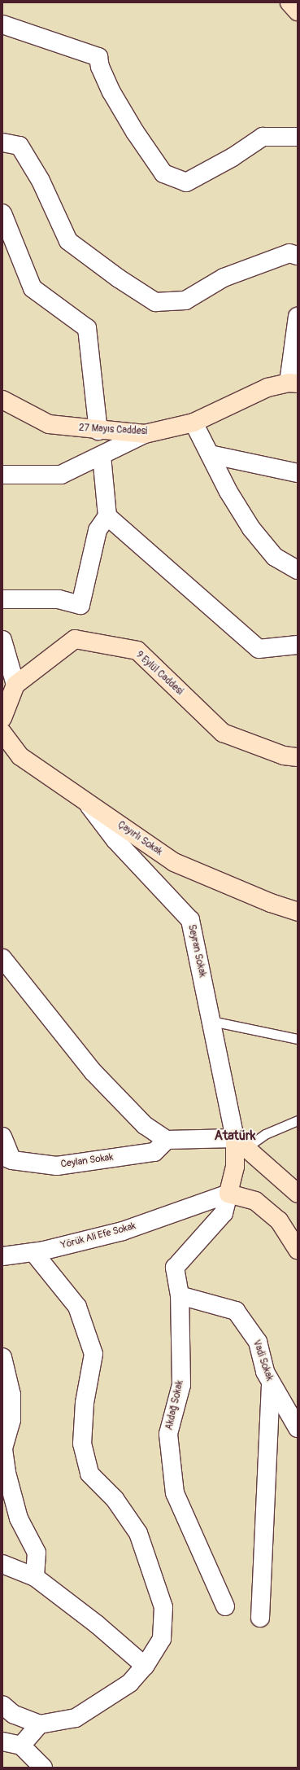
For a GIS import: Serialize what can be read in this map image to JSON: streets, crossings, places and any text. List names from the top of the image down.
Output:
{
  "streets": {
    "street": [
      "27 Mayıs Caddesi",
      "9 Eylül Caddesi",
      "Çayırlı Sokak",
      "Seyran Sokak",
      "Ceylan Sokak",
      "Yörük Ali Efe Sokak",
      "Vadi Sokak",
      "Akdağ Sokak"
    ]
  },
  "crossings": [
    ["Çayırlı Sokak", "Seyran Sokak"],
    ["Yörük Ali Efe Sokak", "Akdağ Sokak"],
    ["Vadi Sokak", "Akdağ Sokak"]
  ],
  "districts": ["Atatürk"]
}
